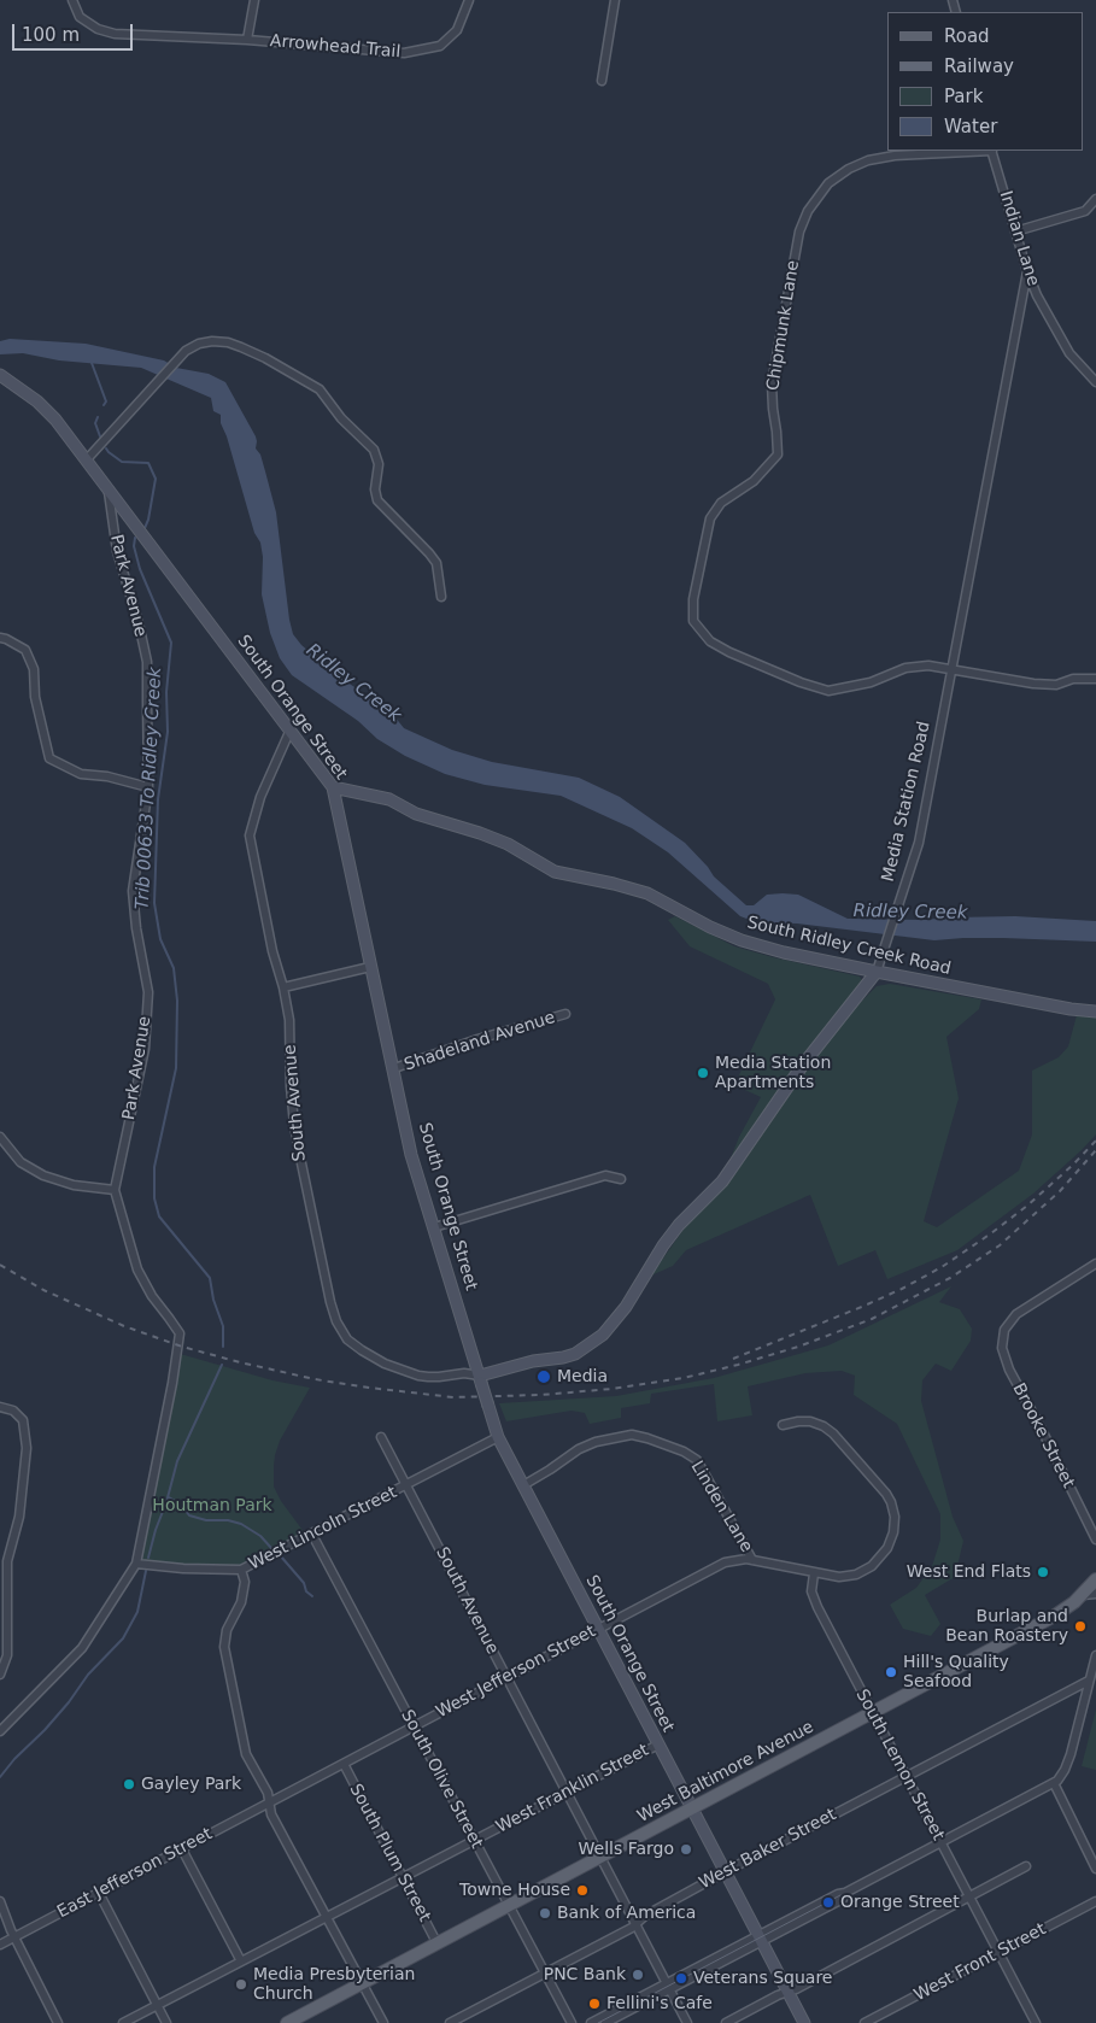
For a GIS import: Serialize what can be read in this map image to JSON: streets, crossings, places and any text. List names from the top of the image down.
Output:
{
  "streets": {
    "main road": ["West Baltimore Avenue"],
    "street": [
      "Arrowhead Trail",
      "Indian Lane",
      "Chipmunk Lane",
      "Park Avenue",
      "South Orange Street",
      "Media Station Road",
      "South Ridley Creek Road",
      "Shadeland Avenue",
      "South Avenue",
      "Brooke Street",
      "Linden Lane",
      "West Lincoln Street",
      "West Jefferson Street",
      "South Lemon Street",
      "South Olive Street",
      "West Franklin Street",
      "West Baker Street",
      "South Plum Street",
      "East Jefferson Street",
      "West Front Street"
    ]
  },
  "crossings": [
    ["Indian Lane", "Chipmunk Lane"],
    ["Indian Lane", "Media Station Road"],
    ["Chipmunk Lane", "Media Station Road"],
    ["Park Avenue", "South Orange Street"],
    ["Park Avenue", "West Lincoln Street"],
    ["South Orange Street", "Media Station Road"],
    ["South Orange Street", "South Ridley Creek Road"],
    ["South Orange Street", "Shadeland Avenue"],
    ["South Orange Street", "South Avenue"],
    ["South Orange Street", "Linden Lane"],
    ["South Orange Street", "West Lincoln Street"],
    ["South Orange Street", "West Jefferson Street"],
    ["South Orange Street", "West Baltimore Avenue"],
    ["South Orange Street", "West Franklin Street"],
    ["South Orange Street", "West Baker Street"],
    ["Media Station Road", "South Ridley Creek Road"],
    ["Media Station Road", "South Avenue"],
    ["South Avenue", "West Lincoln Street"],
    ["South Avenue", "West Jefferson Street"],
    ["South Avenue", "West Baltimore Avenue"],
    ["South Avenue", "West Franklin Street"],
    ["South Avenue", "West Baker Street"],
    ["Linden Lane", "West Jefferson Street"],
    ["West Lincoln Street", "South Olive Street"],
    ["West Jefferson Street", "South Lemon Street"],
    ["West Jefferson Street", "South Olive Street"],
    ["West Jefferson Street", "South Plum Street"],
    ["West Jefferson Street", "East Jefferson Street"],
    ["South Lemon Street", "West Baltimore Avenue"],
    ["South Lemon Street", "West Baker Street"],
    ["South Lemon Street", "West Front Street"],
    ["West Baltimore Avenue", "South Olive Street"],
    ["West Baltimore Avenue", "South Plum Street"],
    ["South Olive Street", "West Franklin Street"],
    ["South Olive Street", "West Baker Street"],
    ["West Franklin Street", "South Plum Street"]
  ],
  "water": ["Ridley Creek", "Trib 00633 To Ridley Creek"],
  "parks": ["Houtman Park"],
  "places": [
    "Media Station Apartments",
    "Media",
    "West End Flats",
    "Burlap and Bean Roastery",
    "Hill's Quality Seafood",
    "Gayley Park",
    "Wells Fargo",
    "Towne House",
    "Orange Street",
    "Bank of America",
    "PNC Bank",
    "Veterans Square",
    "Media Presbyterian Church",
    "Fellini's Cafe"
  ],
  "legend": [
    "Road",
    "Railway",
    "Park",
    "Water"
  ],
  "scale_bar": "100 m"
}
